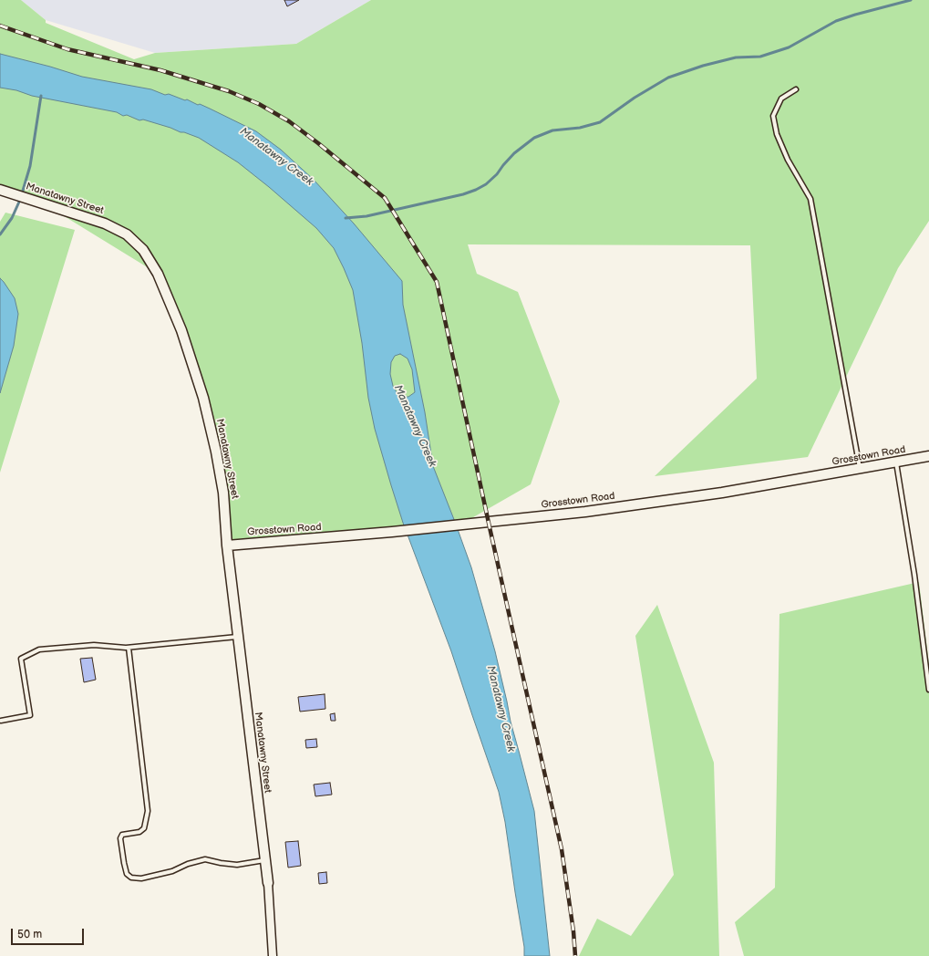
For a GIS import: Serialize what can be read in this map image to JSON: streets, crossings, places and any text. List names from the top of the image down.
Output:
{
  "streets": {
    "street": ["Manatawny Street", "Grosstown Road"]
  },
  "crossings": [
    ["Manatawny Street", "Grosstown Road"]
  ],
  "water": ["Manatawny Creek"],
  "scale_bar": "50 m"
}
